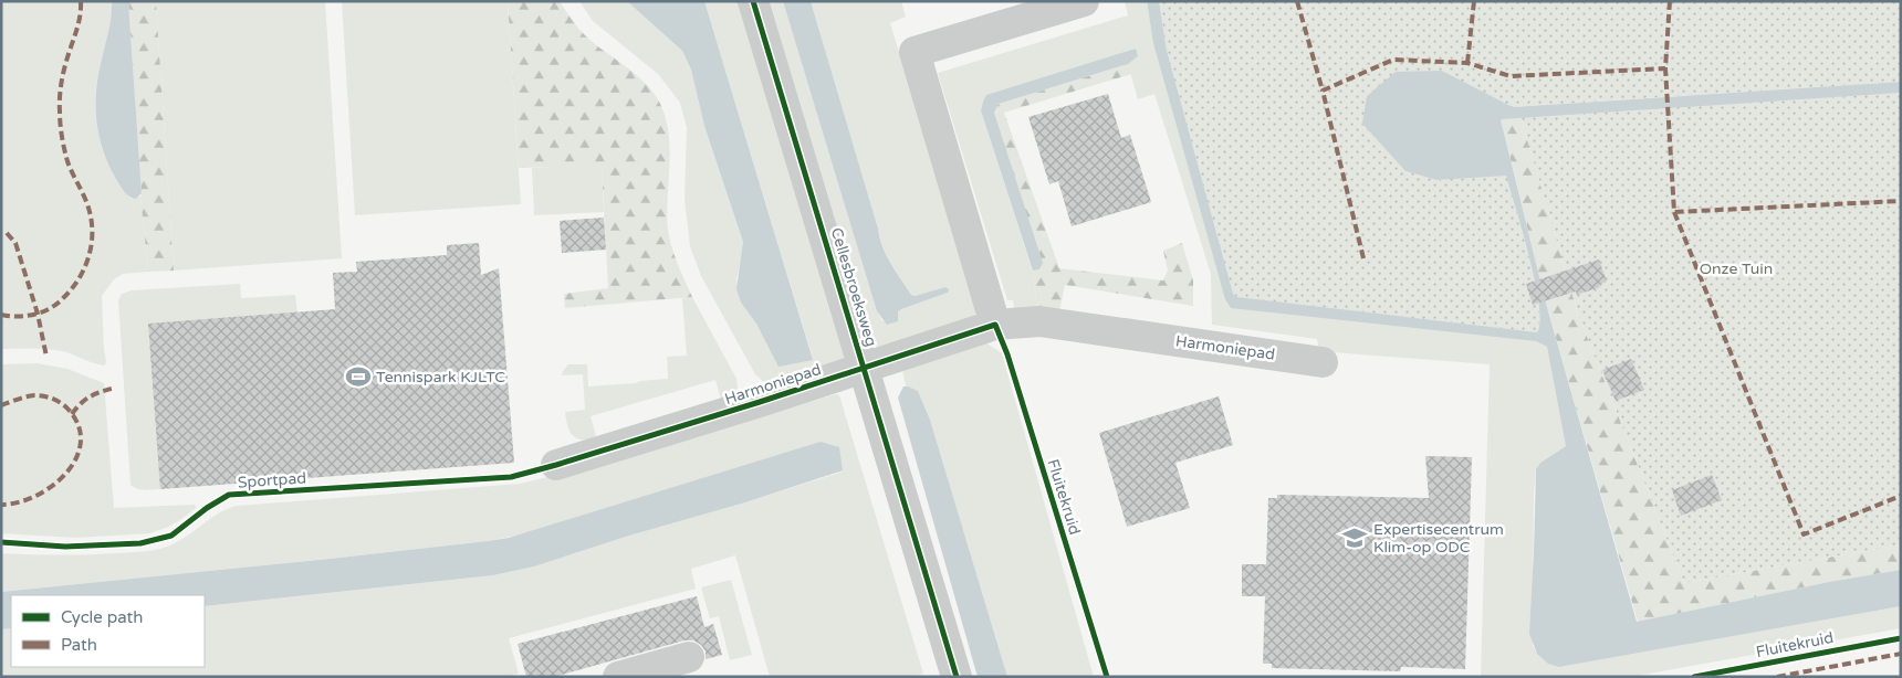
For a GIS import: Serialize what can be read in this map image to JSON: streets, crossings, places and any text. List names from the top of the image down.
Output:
{
  "streets": {
    "street": ["Cellesbroeksweg", "Harmoniepad"],
    "cycle path": ["Sportpad", "Fluitekruid"]
  },
  "crossings": [
    ["Cellesbroeksweg", "Harmoniepad"]
  ],
  "parks": ["Onze Tuin"],
  "places": {
    "sports": ["Tennispark KJLTC"],
    "school or university": ["Expertisecentrum Klim-op ODC"]
  },
  "legend": ["Cycle path", "Path"]
}
